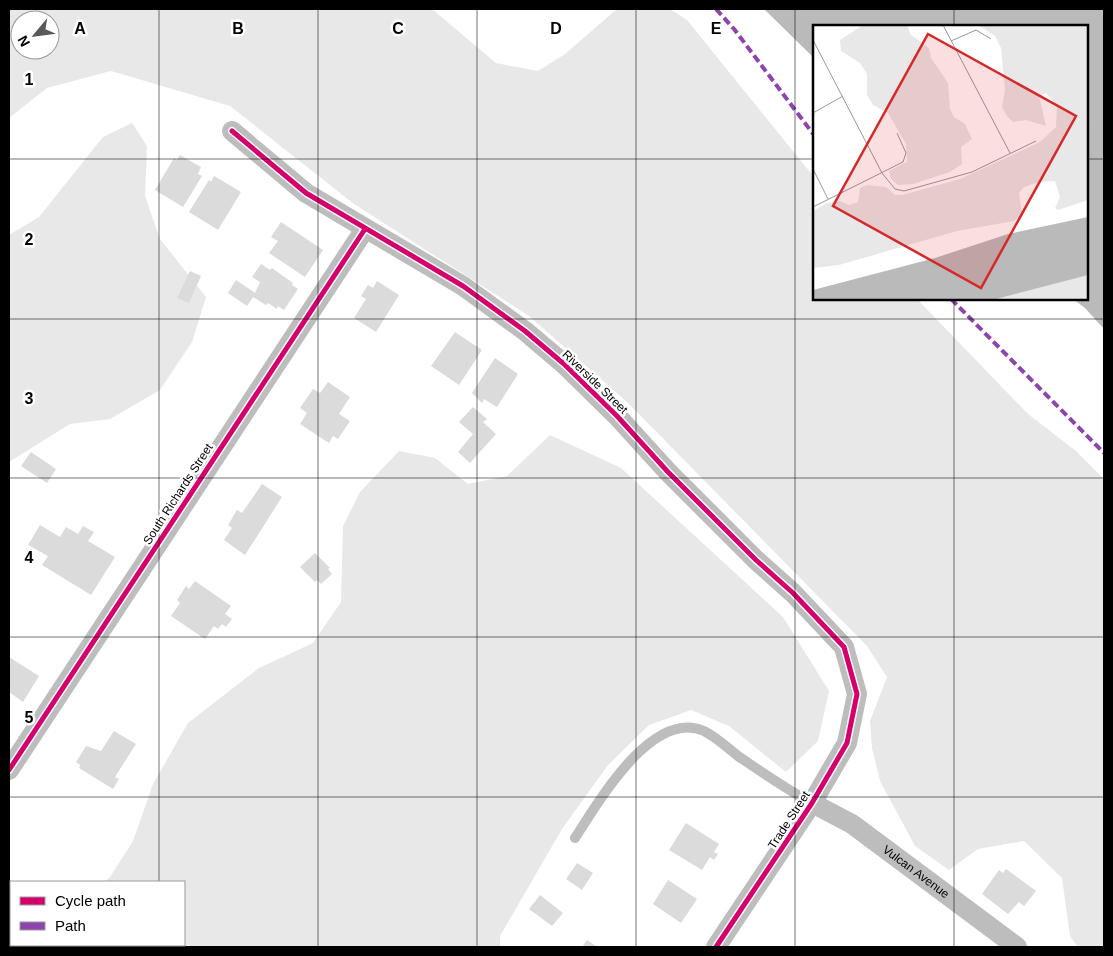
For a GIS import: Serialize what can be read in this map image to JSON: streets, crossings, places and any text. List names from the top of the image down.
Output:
{
  "streets": {
    "street": [
      "Riverside Street",
      "South Richards Street",
      "Trade Street",
      "Vulcan Avenue"
    ]
  },
  "crossings": [
    ["Riverside Street", "South Richards Street"],
    ["Riverside Street", "Trade Street"],
    ["Trade Street", "Vulcan Avenue"]
  ],
  "legend": ["Cycle path", "Path"],
  "north": "bottom left",
  "grid": {
    "columns": [
      "A",
      "B",
      "C",
      "D",
      "E"
    ],
    "rows": [
      "1",
      "2",
      "3",
      "4",
      "5"
    ]
  }
}
